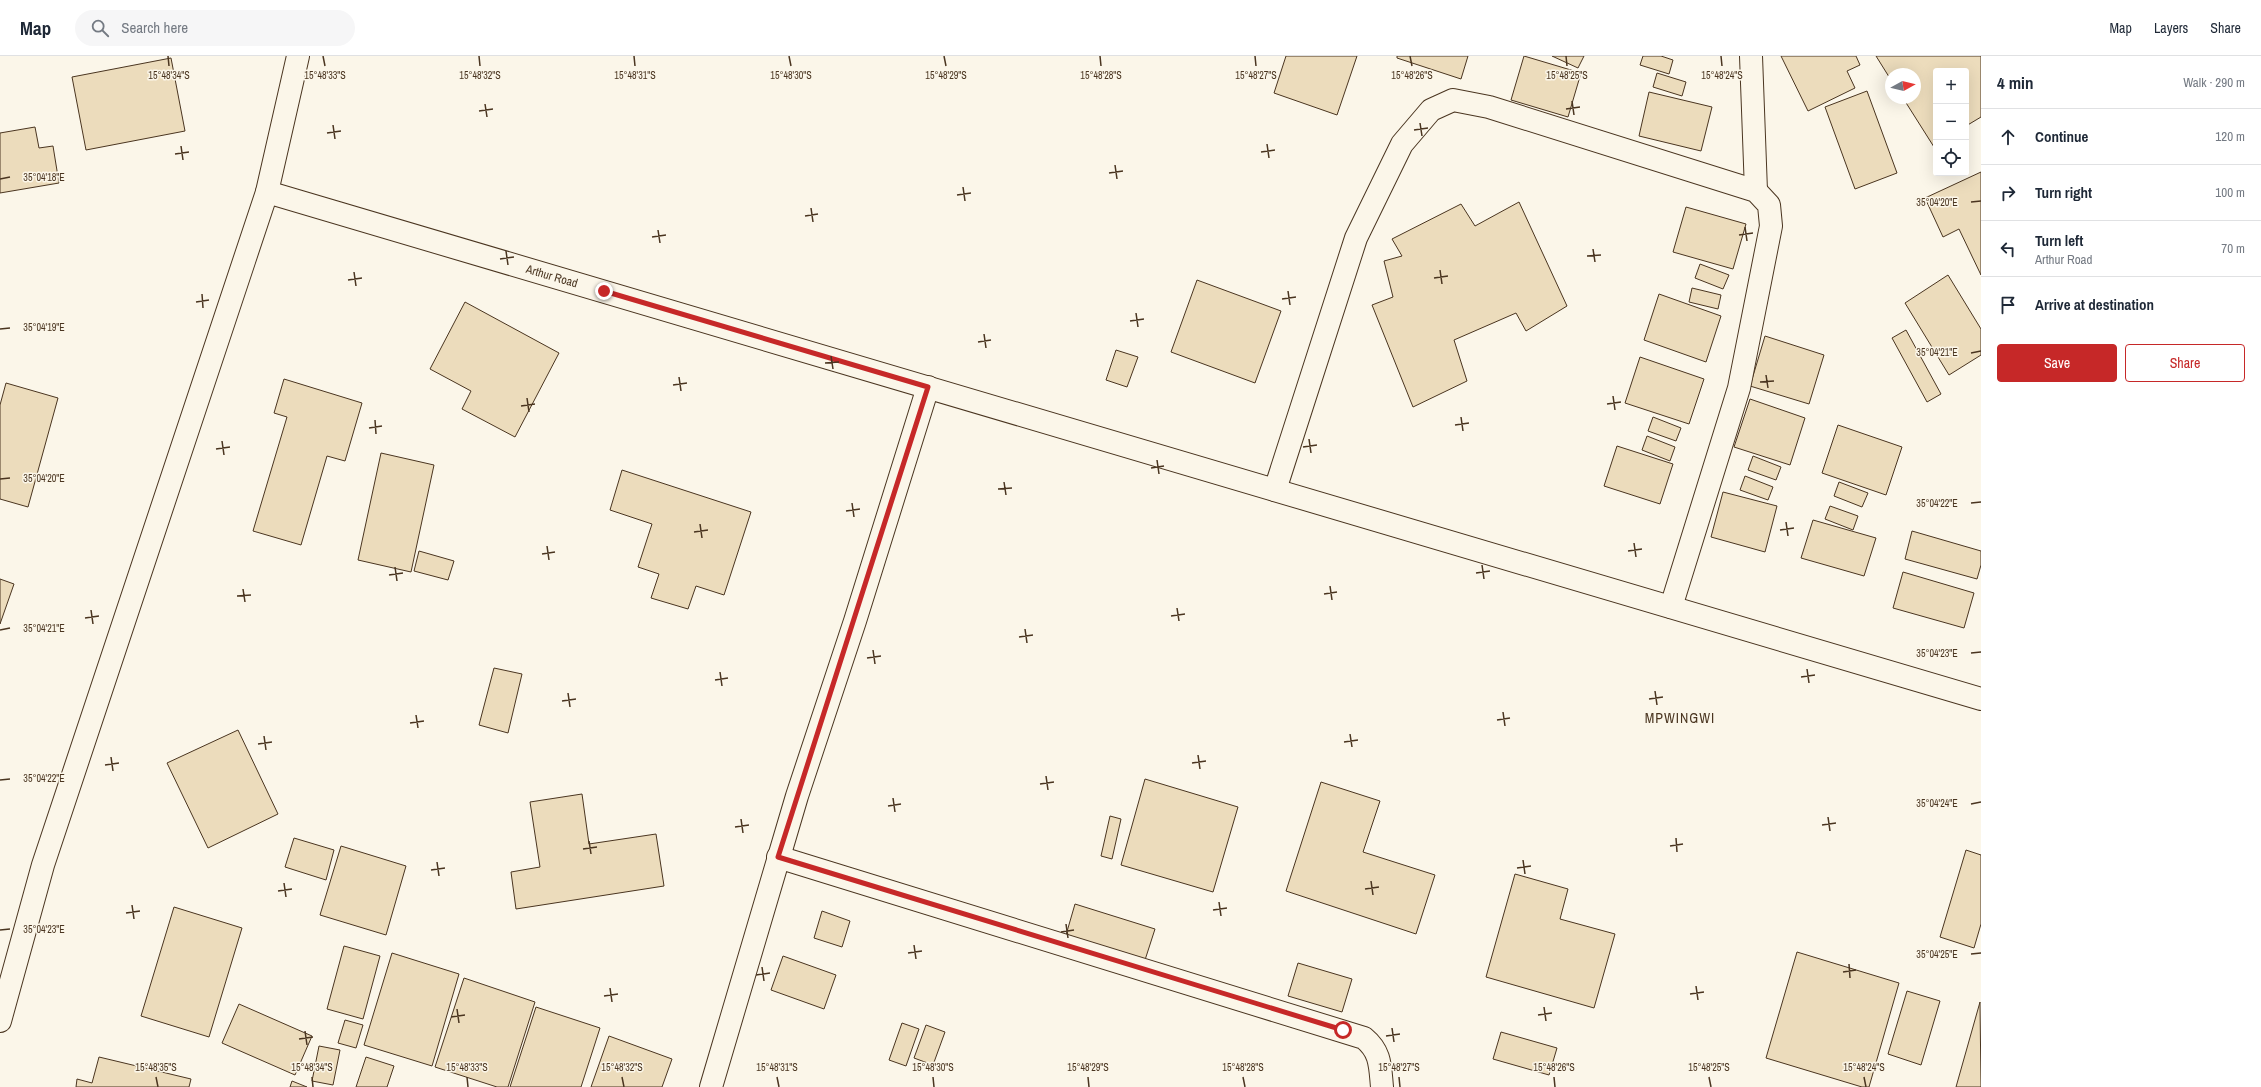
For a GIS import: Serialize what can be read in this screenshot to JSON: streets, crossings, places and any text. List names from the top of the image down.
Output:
{
  "streets": {
    "street": ["Arthur Road"]
  },
  "districts": ["MPWINGWI"],
  "north": "right",
  "page": {
    "header": "Map",
    "search": "Search here",
    "nav": ["Map", "Layers", "Share"],
    "heading": ["4 min", "Walk · 290 m"],
    "map_buttons": ["+", "−"],
    "list": [
      ["Continue", "120 m"],
      ["Turn right", "100 m"],
      ["Turn left", "Arthur Road", "70 m"],
      "Arrive at destination"
    ],
    "buttons": ["Save", "Share"]
  },
  "coordinates": [
    "15°48'34\"S",
    "15°48'33\"S",
    "15°48'32\"S",
    "15°48'31\"S",
    "15°48'30\"S",
    "15°48'29\"S",
    "15°48'28\"S",
    "15°48'27\"S",
    "15°48'26\"S",
    "15°48'25\"S",
    "15°48'24\"S",
    "35°04'18\"E",
    "35°04'20\"E",
    "35°04'19\"E",
    "35°04'21\"E",
    "35°04'22\"E",
    "35°04'23\"E",
    "35°04'24\"E",
    "35°04'25\"E",
    "15°48'35\"S"
  ]
}
